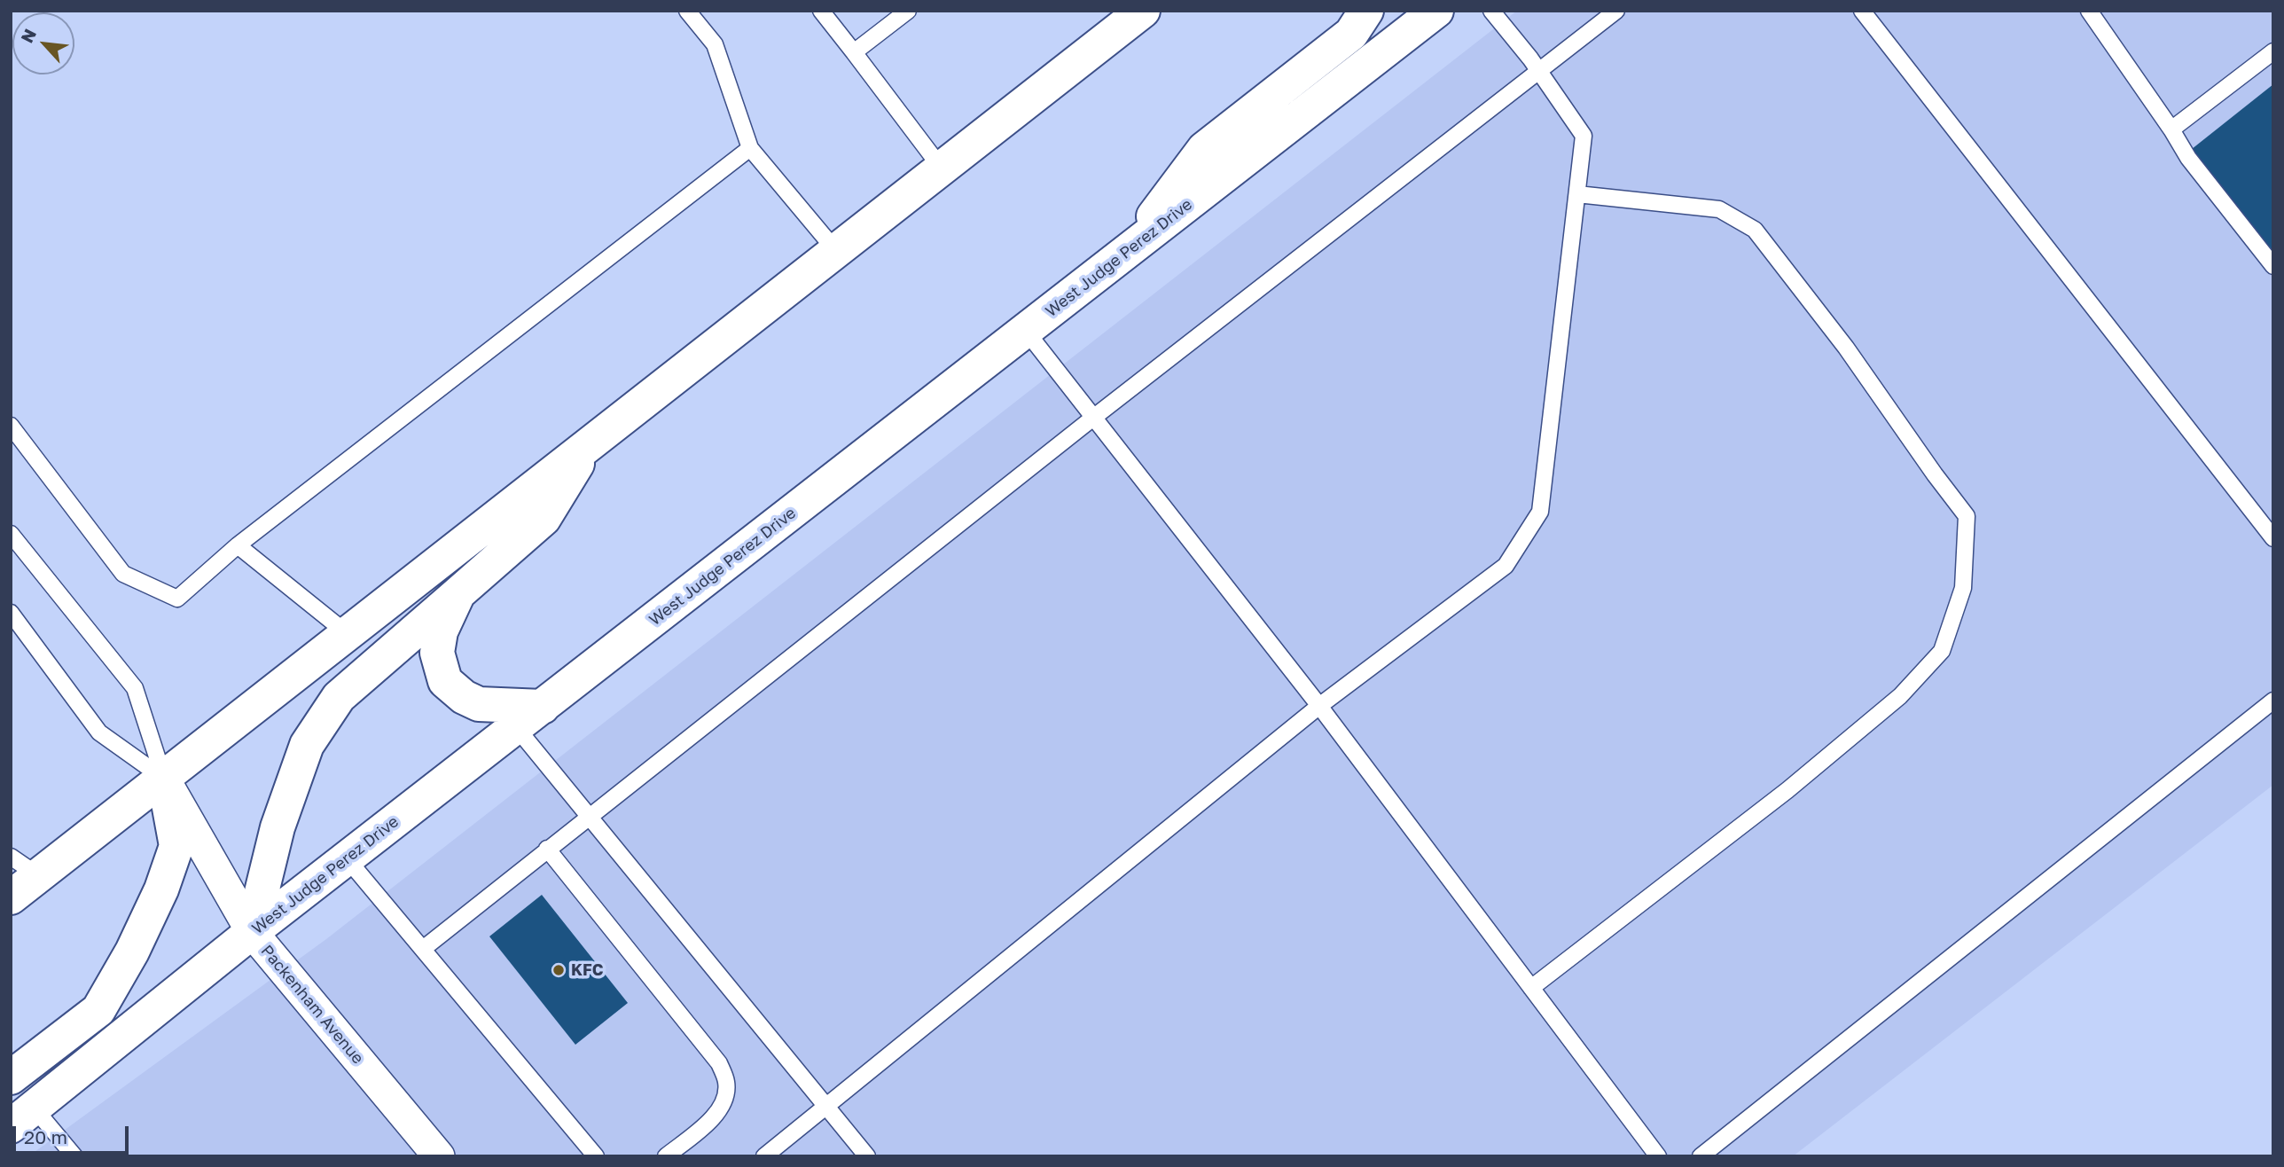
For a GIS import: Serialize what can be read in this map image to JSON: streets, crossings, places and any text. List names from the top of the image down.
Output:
{
  "streets": {
    "main road": ["West Judge Perez Drive"],
    "street": ["Packenham Avenue"]
  },
  "crossings": [
    ["West Judge Perez Drive", "Packenham Avenue"]
  ],
  "places": ["KFC"],
  "scale_bar": "20 m",
  "north": "top left"
}
